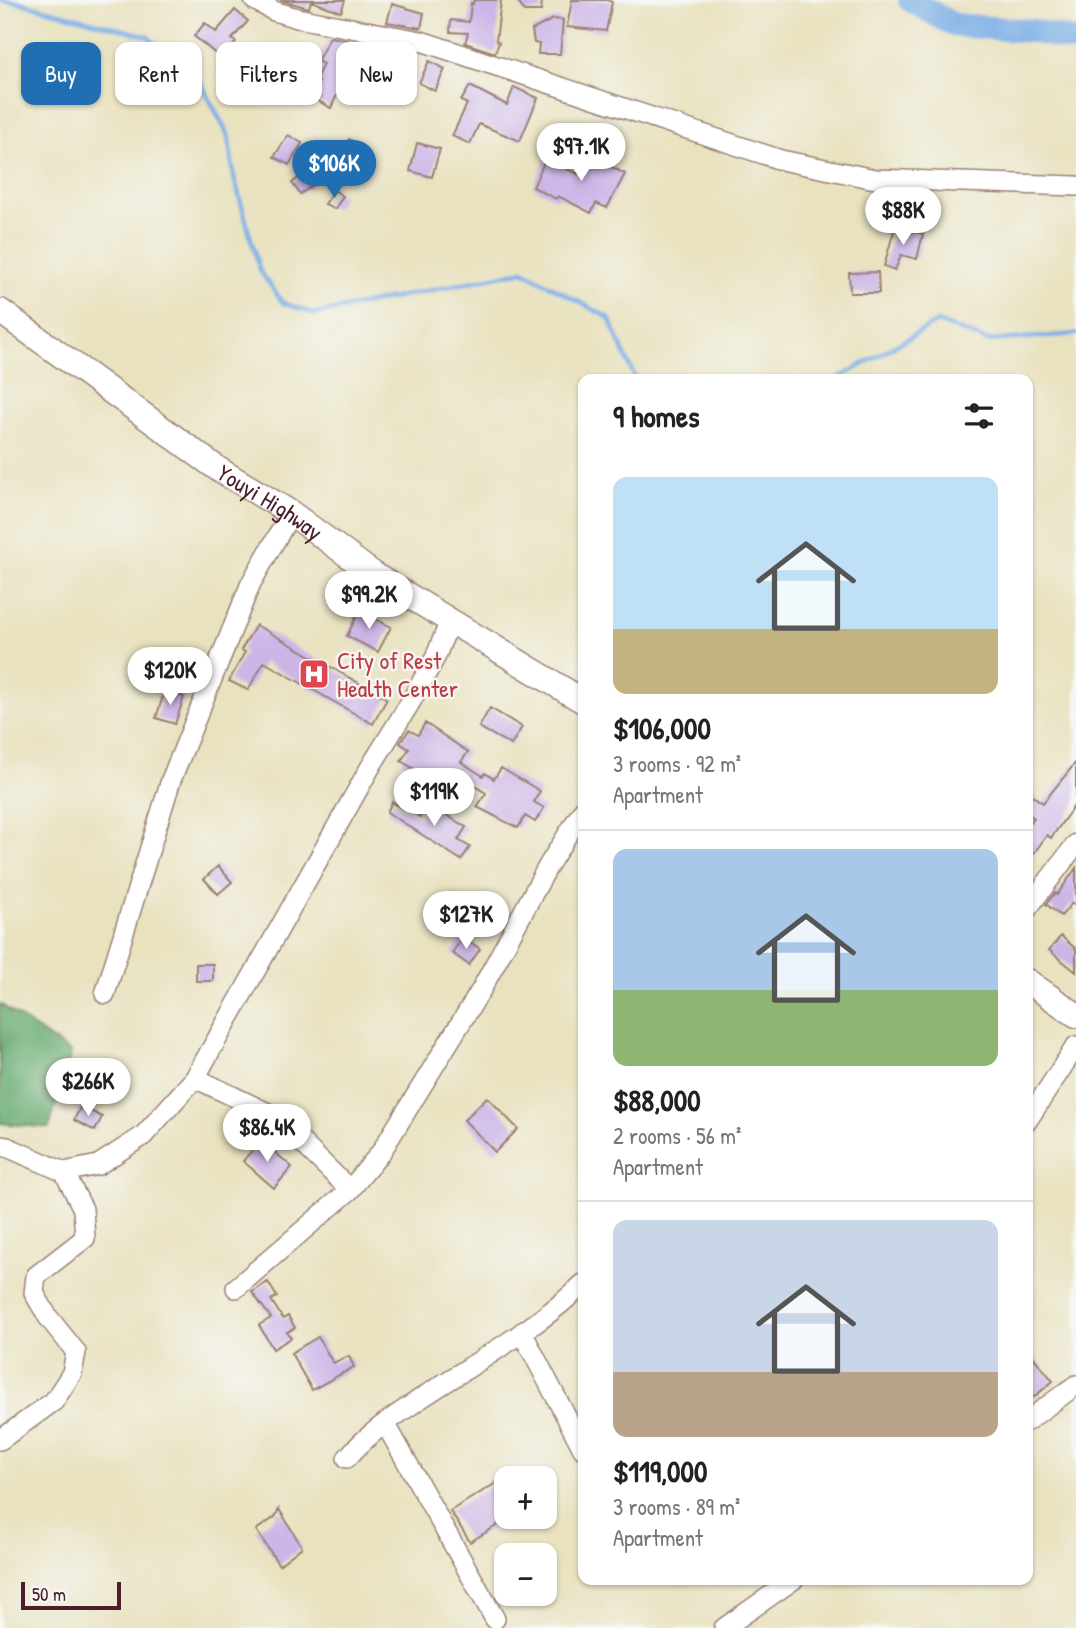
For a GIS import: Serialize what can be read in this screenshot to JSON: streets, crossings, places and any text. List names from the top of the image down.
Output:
{
  "streets": {
    "main road": ["Youyi Highway"]
  },
  "places": {
    "hospital": ["City of Rest Health Center"]
  },
  "scale_bar": "50 m",
  "page": {
    "chip": [
      "Buy",
      "Rent",
      "Filters",
      "New"
    ],
    "price": [
      "$97.1K",
      "$106K",
      "$88K",
      "$99.2K",
      "$120K",
      "$119K",
      "$127K",
      "$266K",
      "$86.4K"
    ],
    "heading": "9 homes",
    "list": [
      {
        "name": "$106,000",
        "note": "3 rooms · 92 m² · Apartment"
      },
      {
        "name": "$88,000",
        "note": "2 rooms · 56 m² · Apartment"
      },
      {
        "name": "$119,000",
        "note": "3 rooms · 89 m² · Apartment"
      }
    ],
    "map_buttons": ["+", "−"],
    "scale": "50 m"
  }
}
